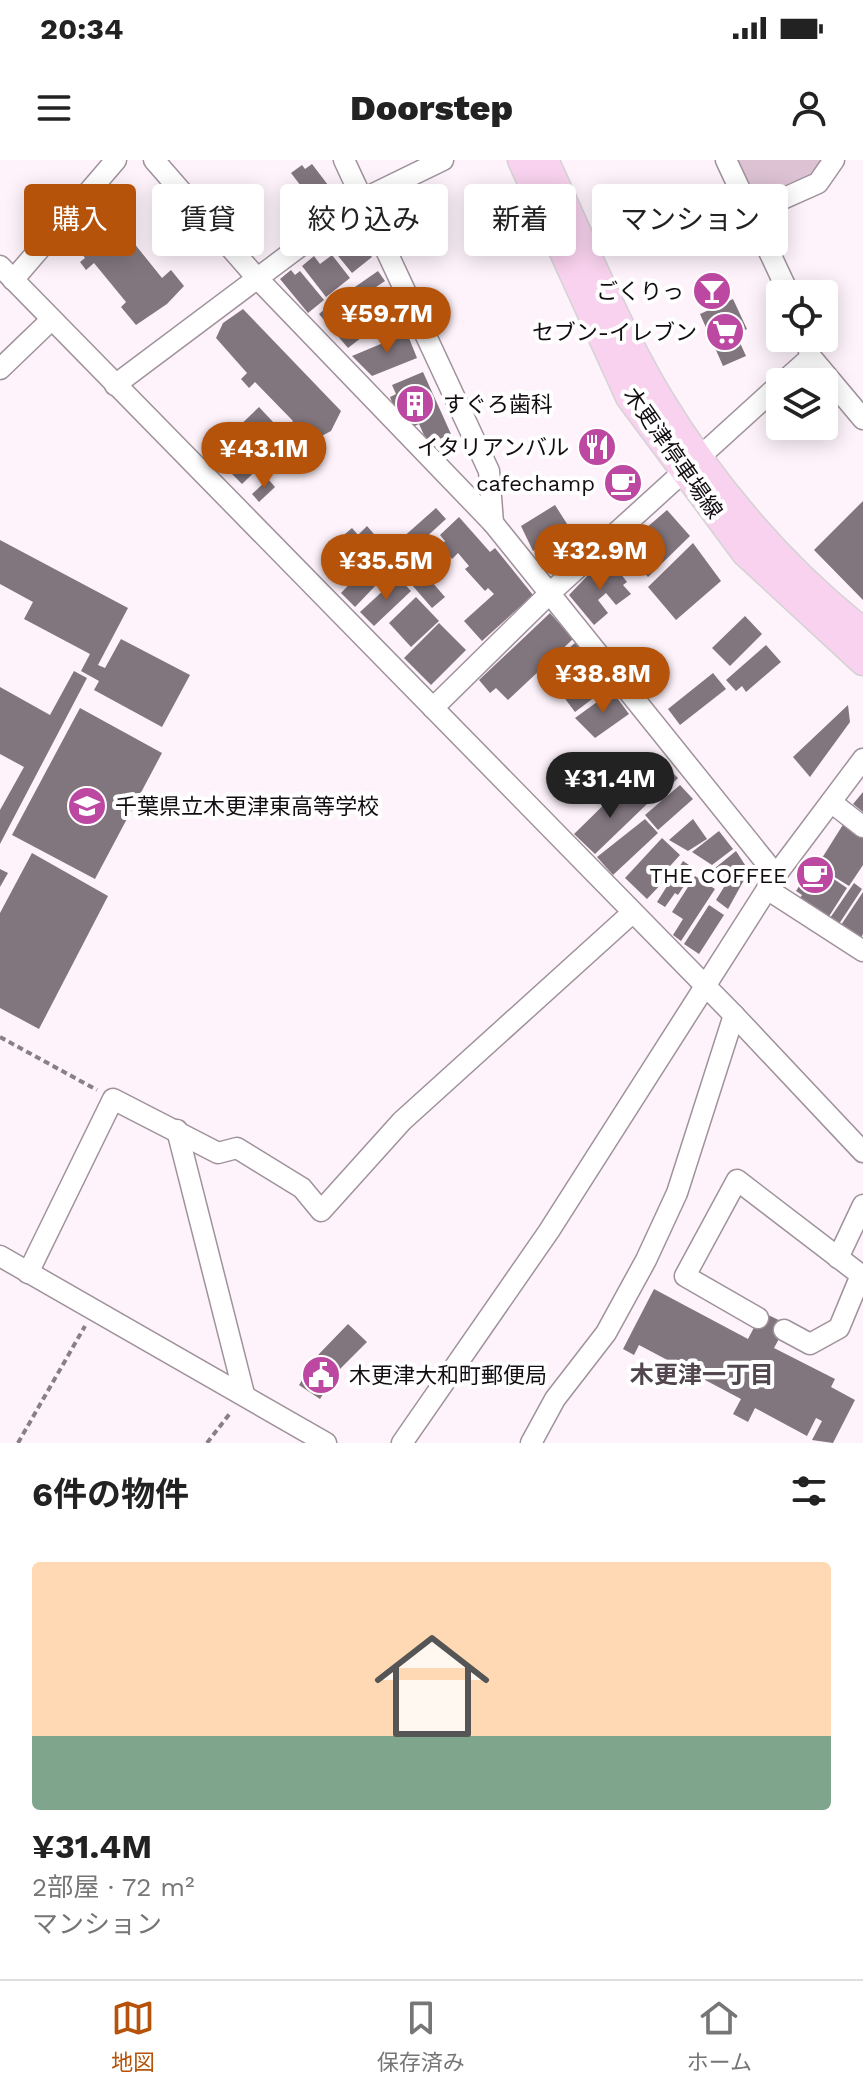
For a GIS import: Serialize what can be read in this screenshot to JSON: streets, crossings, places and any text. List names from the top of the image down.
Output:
{
  "streets": {
    "main road": ["木更津停車場線"]
  },
  "districts": ["木更津一丁目"],
  "places": {
    "bar": ["ごくりっ"],
    "supermarket": ["セブン-イレブン"],
    "building": ["すぐろ歯科"],
    "restaurant": ["イタリアンバル"],
    "cafe": ["cafechamp", "THE COFFEE"],
    "school or university": ["千葉県立木更津東高等学校"],
    "public building": ["木更津大和町郵便局"]
  },
  "page": {
    "status": "20:34",
    "header": "Doorstep",
    "chip": [
      "購入",
      "賃貸",
      "絞り込み",
      "新着",
      "マンション"
    ],
    "price": [
      "¥59.7M",
      "¥43.1M",
      "¥32.9M",
      "¥35.5M",
      "¥38.8M",
      "¥31.4M"
    ],
    "heading": "6件の物件",
    "list": [
      {
        "name": "¥31.4M",
        "note": "2部屋 · 72 m² · マンション"
      }
    ],
    "tabs": ["地図", "保存済み", "ホーム"]
  }
}
